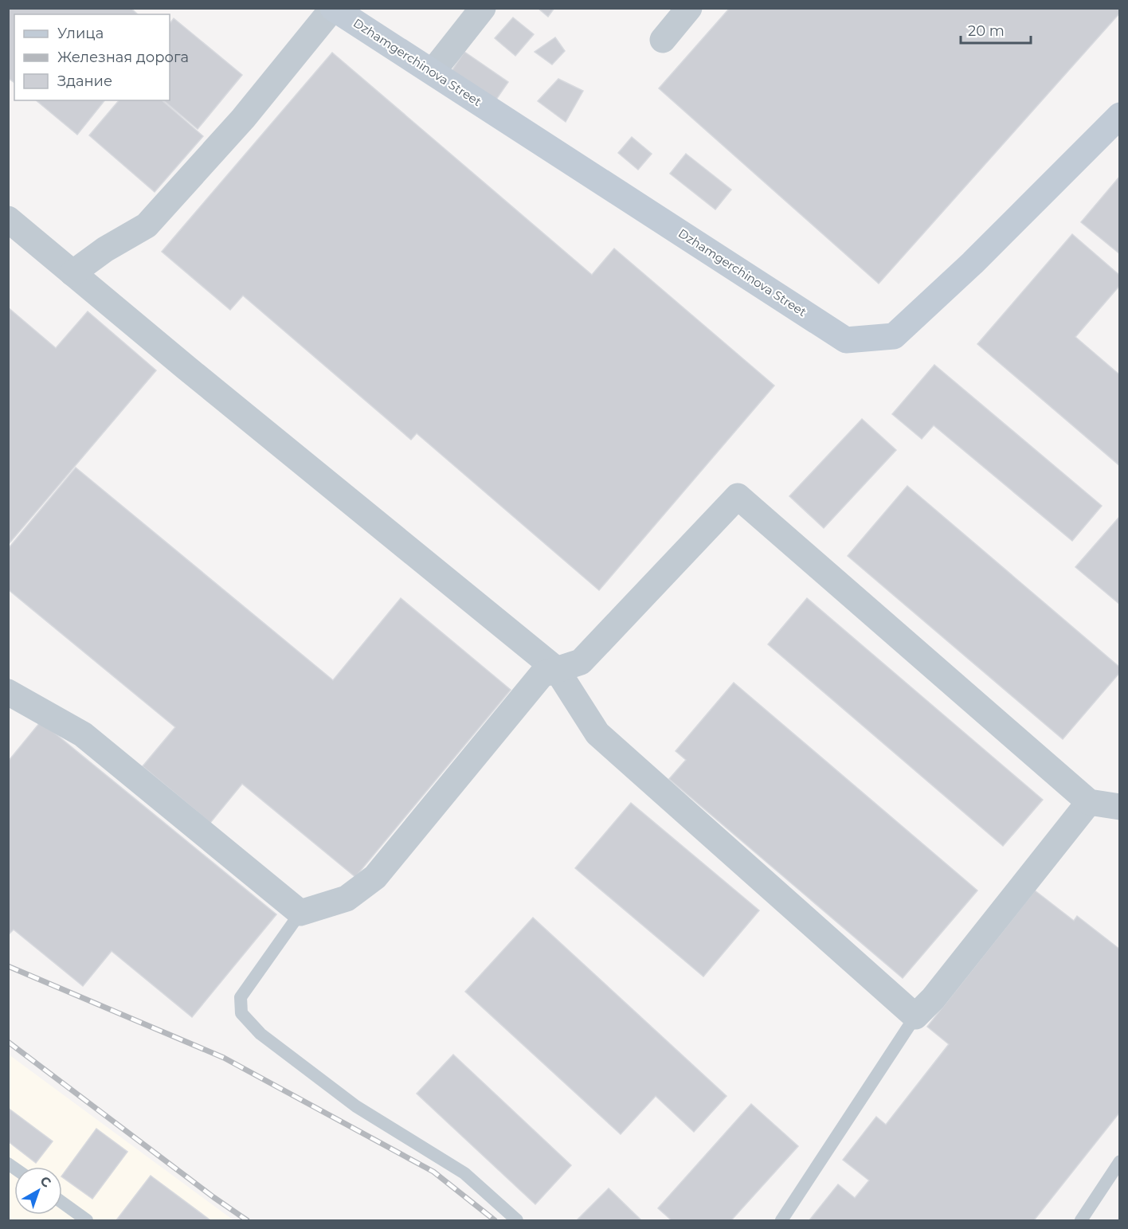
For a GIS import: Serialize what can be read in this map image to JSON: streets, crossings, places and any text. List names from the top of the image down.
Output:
{
  "streets": {
    "street": ["Dzhamgerchinova Street"]
  },
  "legend": ["Улица", "Железная дорога", "Здание"],
  "scale_bar": "20 m",
  "north": "top right"
}
